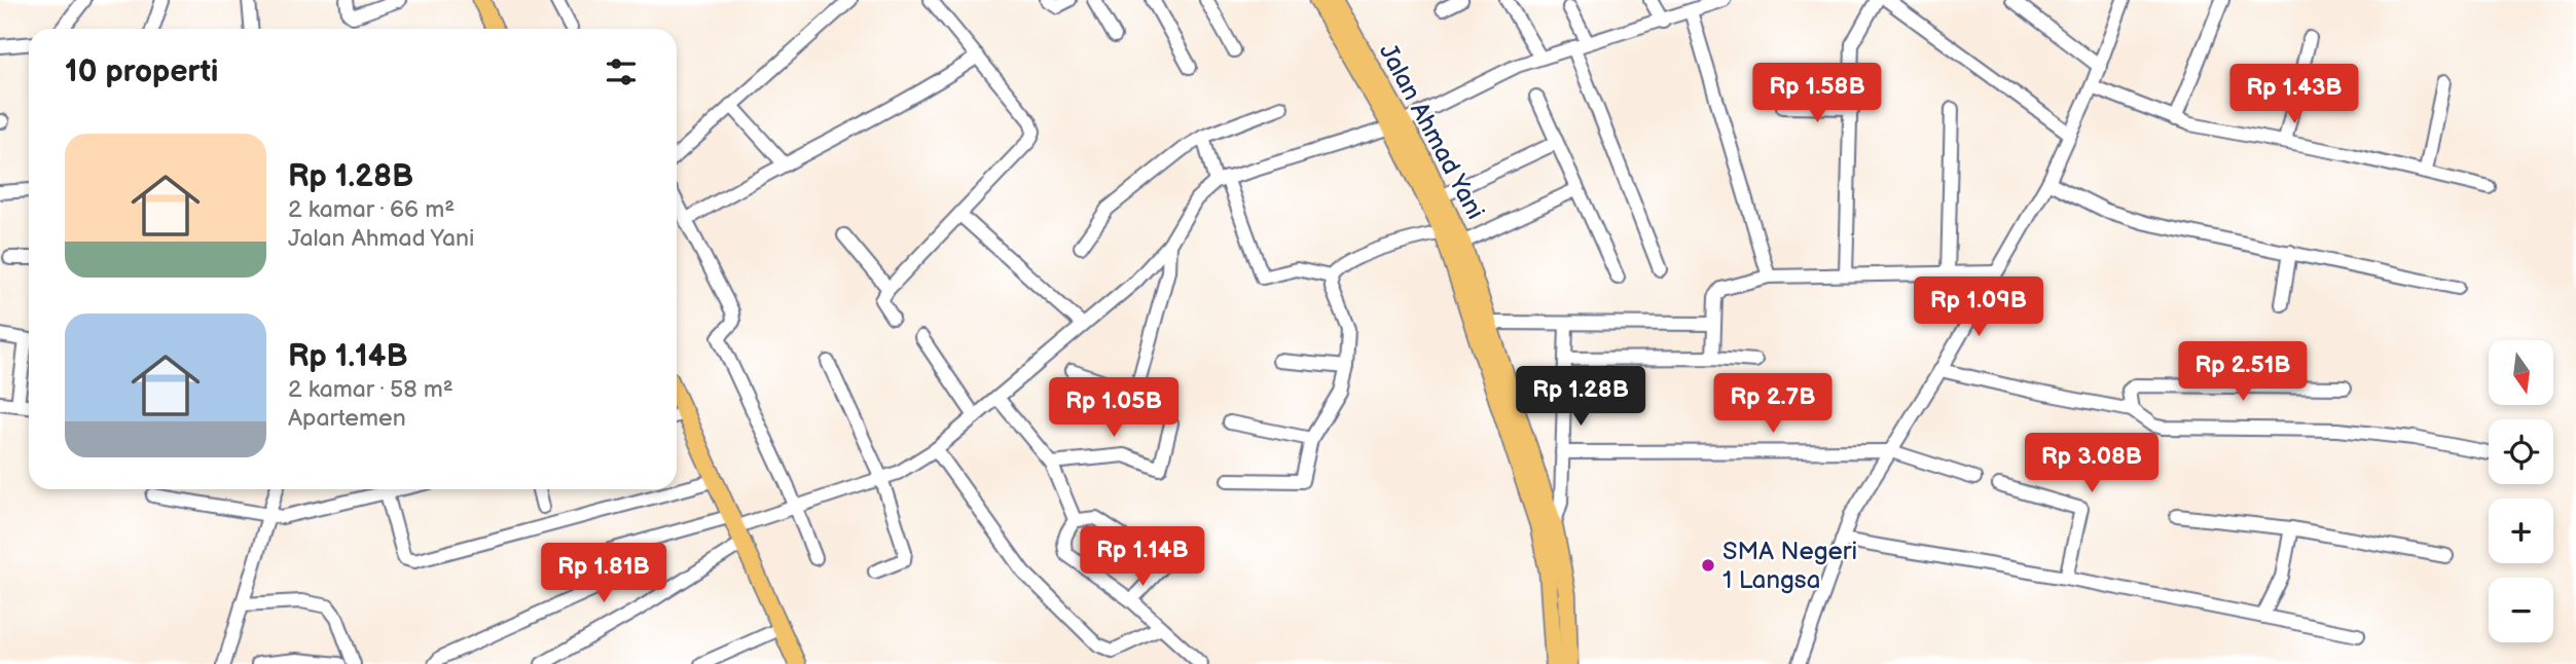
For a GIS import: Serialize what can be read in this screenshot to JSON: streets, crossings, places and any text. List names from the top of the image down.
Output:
{
  "streets": {
    "main road": ["Jalan Ahmad Yani"]
  },
  "places": ["SMA Negeri 1 Langsa"],
  "north": "bottom",
  "page": {
    "heading": "10 properti",
    "price": [
      "Rp 1.58B",
      "Rp 1.43B",
      "Rp 1.09B",
      "Rp 2.51B",
      "Rp 1.28B",
      "Rp 2.7B",
      "Rp 1.05B",
      "Rp 3.08B",
      "Rp 1.14B",
      "Rp 1.81B"
    ],
    "list": [
      {
        "name": "Rp 1.28B",
        "note": "2 kamar · 66 m² · Jalan Ahmad Yani"
      },
      {
        "name": "Rp 1.14B",
        "note": "2 kamar · 58 m² · Apartemen"
      }
    ],
    "map_buttons": ["+", "−"]
  }
}
